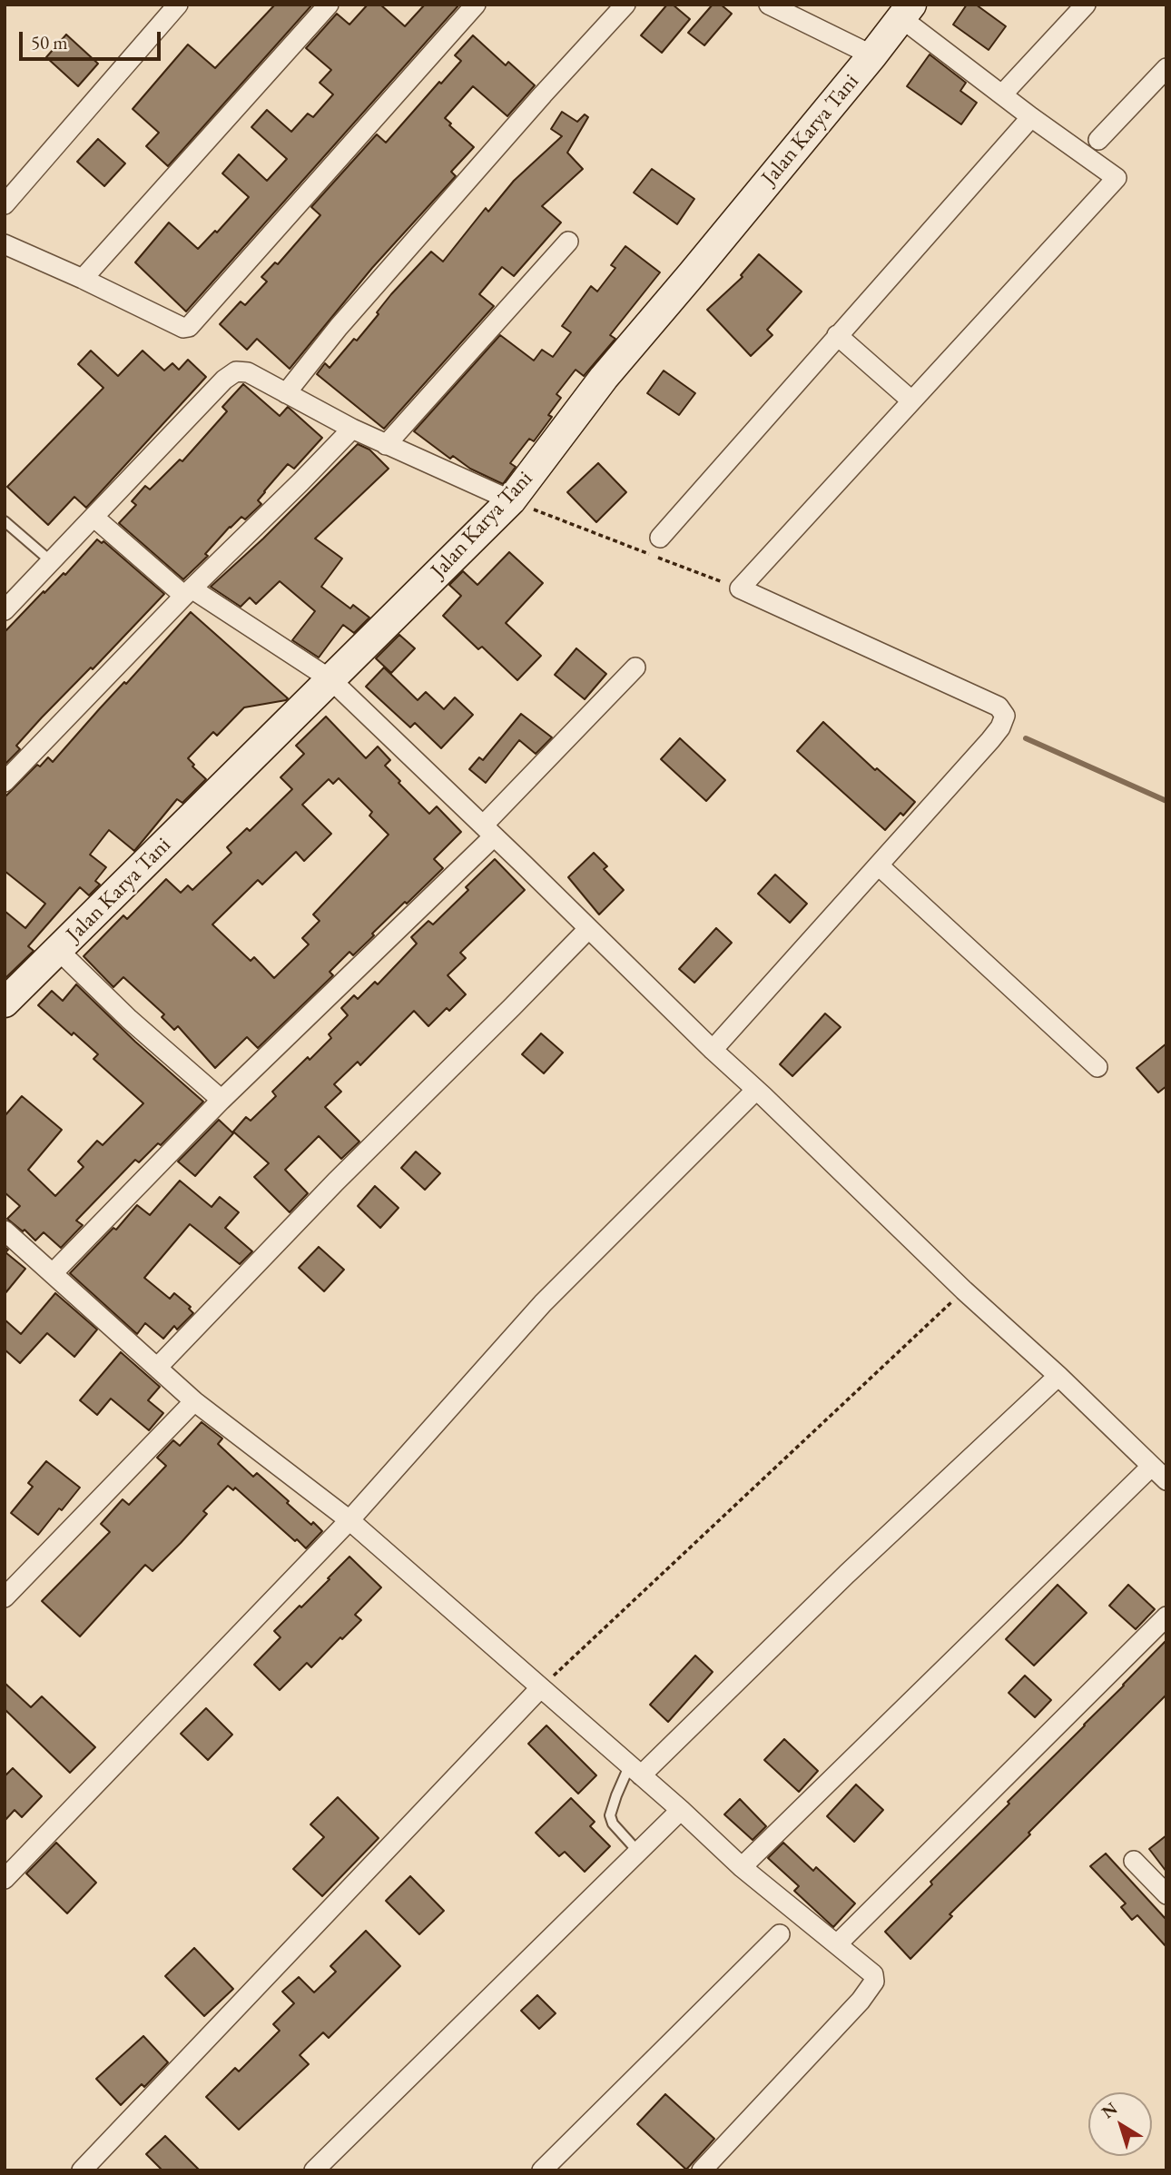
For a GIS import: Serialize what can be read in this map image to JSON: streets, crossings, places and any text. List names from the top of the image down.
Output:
{
  "streets": {
    "street": ["Jalan Karya Tani"]
  },
  "scale_bar": "50 m",
  "north": "top left"
}
